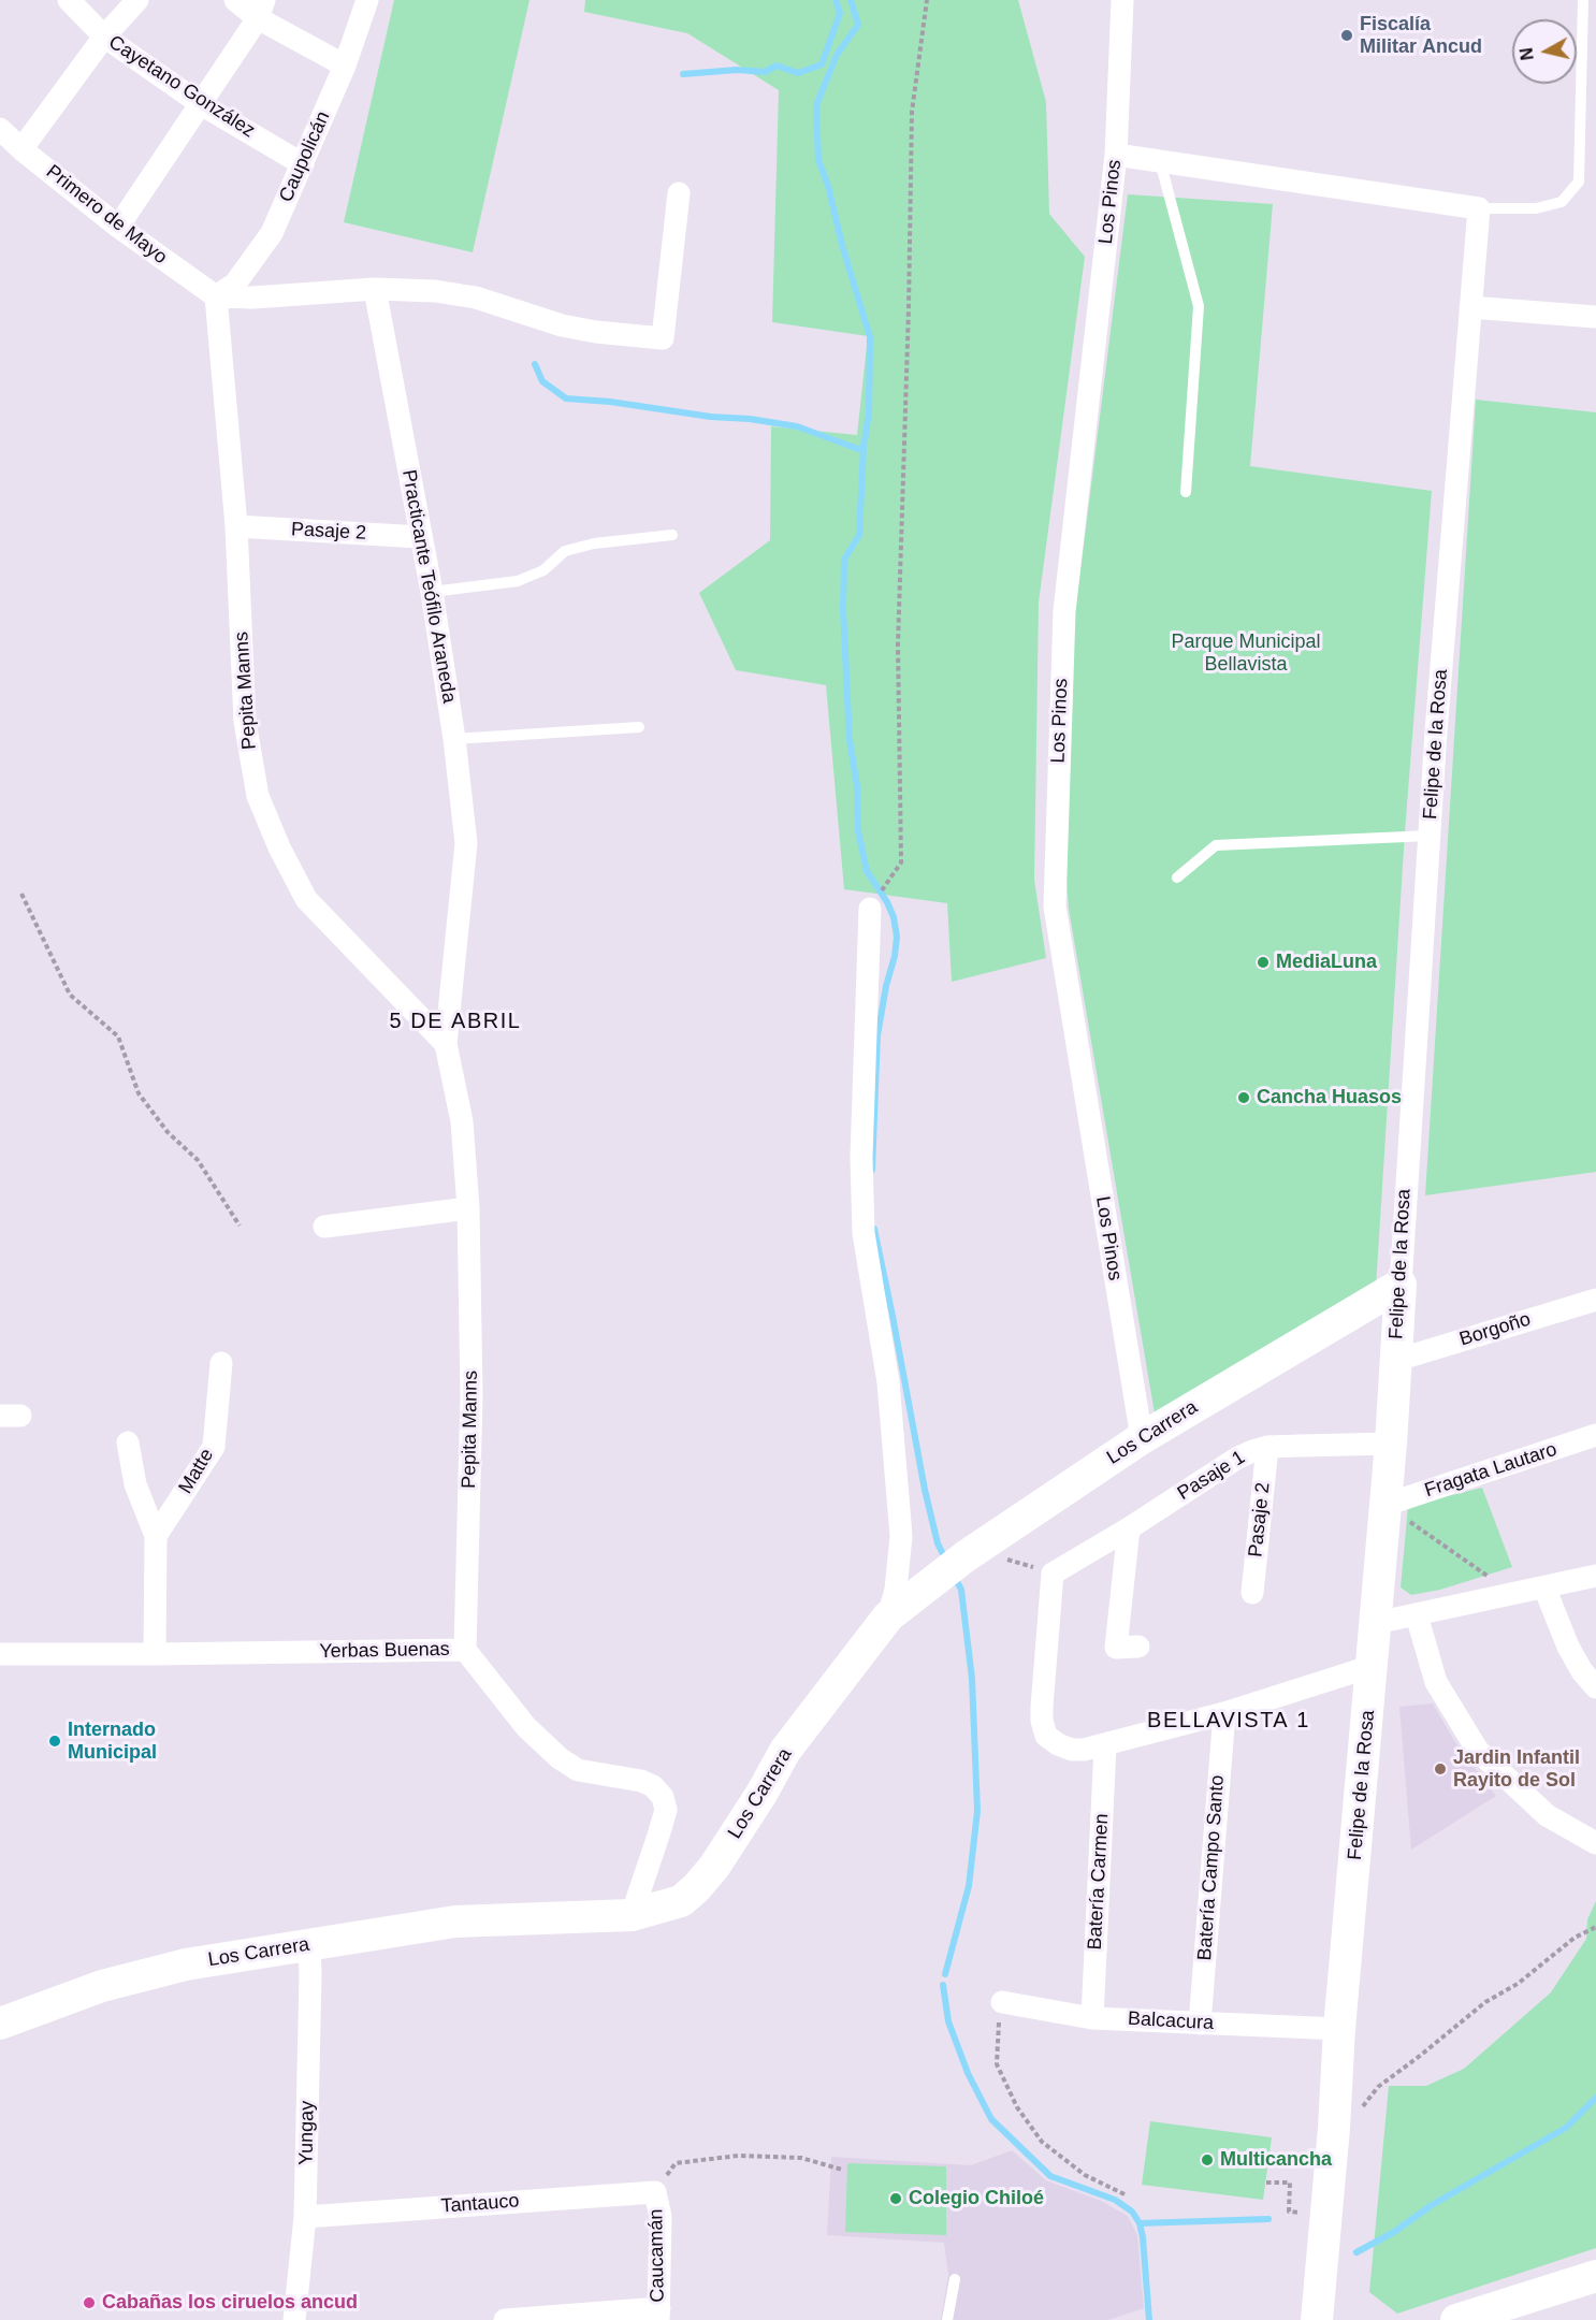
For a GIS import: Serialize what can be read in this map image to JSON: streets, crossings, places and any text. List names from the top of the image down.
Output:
{
  "streets": {
    "street": [
      "Cayetano González",
      "Caupolicán",
      "Los Pinos",
      "Primero de Mayo",
      "Pasaje 2",
      "Practicante Teófilo Araneda",
      "Pepita Manns",
      "Felipe de la Rosa",
      "Borgoño",
      "Los Carrera",
      "Fragata Lautaro",
      "Matte",
      "Pasaje 1",
      "Yerbas Buenas",
      "Batería Campo Santo",
      "Batería Carmen",
      "Balcacura",
      "Yungay",
      "Tantauco",
      "Caucamán"
    ]
  },
  "crossings": [
    ["Cayetano González", "Caupolicán"],
    ["Caupolicán", "Primero de Mayo"],
    ["Caupolicán", "Pepita Manns"],
    ["Los Pinos", "Los Carrera"],
    ["Primero de Mayo", "Pepita Manns"],
    ["Pasaje 2", "Practicante Teófilo Araneda"],
    ["Pasaje 2", "Pepita Manns"],
    ["Pasaje 2", "Pasaje 1"],
    ["Practicante Teófilo Araneda", "Pepita Manns"],
    ["Pepita Manns", "Yerbas Buenas"],
    ["Felipe de la Rosa", "Borgoño"],
    ["Felipe de la Rosa", "Los Carrera"],
    ["Felipe de la Rosa", "Fragata Lautaro"],
    ["Felipe de la Rosa", "Pasaje 1"],
    ["Felipe de la Rosa", "Balcacura"],
    ["Los Carrera", "Yerbas Buenas"],
    ["Los Carrera", "Yungay"],
    ["Batería Campo Santo", "Balcacura"],
    ["Batería Carmen", "Balcacura"],
    ["Yungay", "Tantauco"],
    ["Tantauco", "Caucamán"]
  ],
  "districts": ["5 DE ABRIL", "BELLAVISTA 1"],
  "parks": ["Parque Municipal Bellavista"],
  "places": [
    "Fiscalía Militar Ancud",
    "MediaLuna",
    "Cancha Huasos",
    "Internado Municipal",
    "Jardin Infantil Rayito de Sol",
    "Multicancha",
    "Colegio Chiloé",
    "Cabañas los ciruelos ancud"
  ],
  "north": "left"
}
